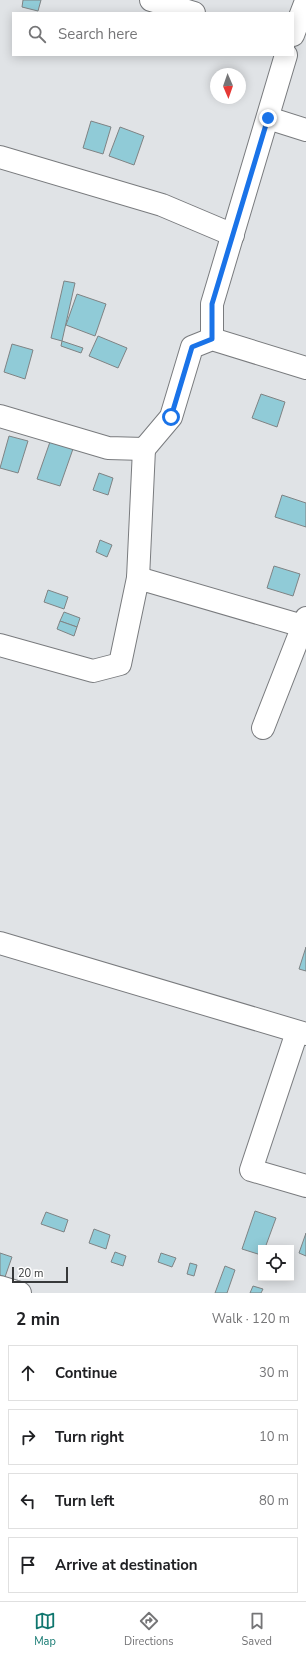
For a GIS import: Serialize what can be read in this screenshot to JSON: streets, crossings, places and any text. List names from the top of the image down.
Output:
{
  "scale_bar": "20 m",
  "north": "bottom",
  "page": {
    "search": "Search here",
    "scale": "20 m",
    "heading": ["2 min", "Walk · 120 m"],
    "list": [
      ["Continue", "30 m"],
      ["Turn right", "10 m"],
      ["Turn left", "80 m"],
      "Arrive at destination"
    ],
    "nav": ["Map", "Directions", "Saved"]
  }
}
